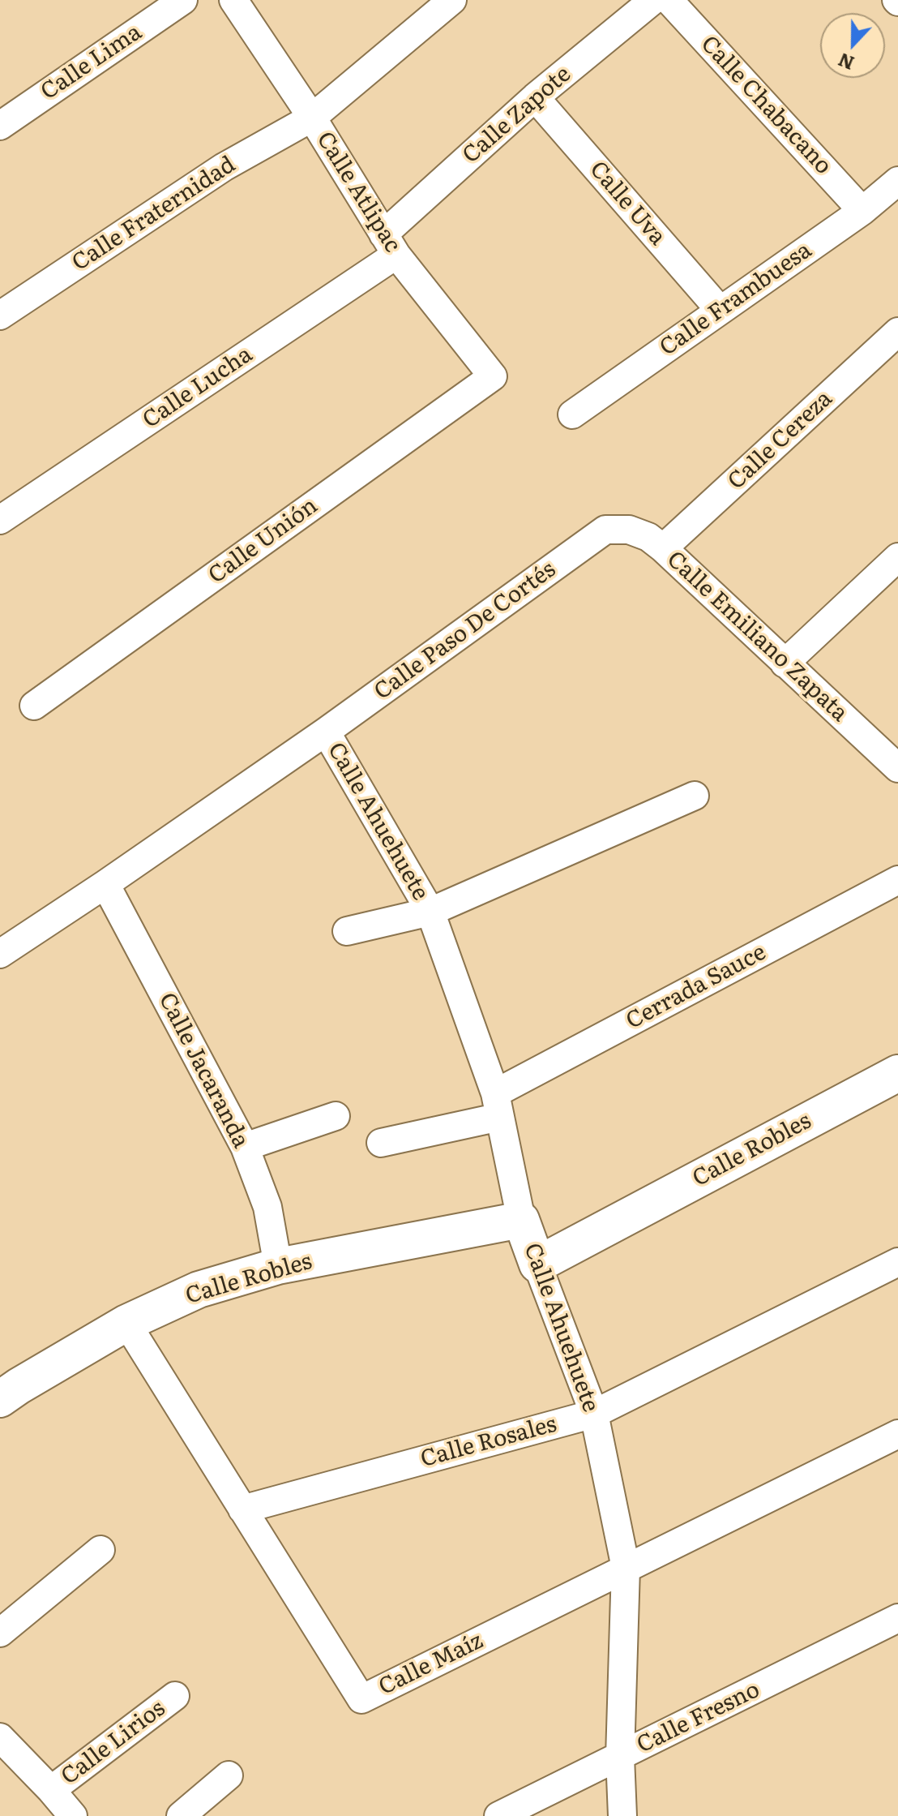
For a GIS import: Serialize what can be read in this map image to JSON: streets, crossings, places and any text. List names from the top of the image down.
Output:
{
  "streets": {
    "main road": ["Calle Ahuehuete", "Calle Robles"],
    "street": [
      "Calle Lima",
      "Calle Chabacano",
      "Calle Zapote",
      "Calle Atlipac",
      "Calle Uva",
      "Calle Fraternidad",
      "Calle Frambuesa",
      "Calle Lucha",
      "Calle Cereza",
      "Calle Unión",
      "Calle Paso De Cortés",
      "Calle Emiliano Zapata",
      "Cerrada Sauce",
      "Calle Jacaranda",
      "Calle Rosales",
      "Calle Maíz",
      "Calle Fresno",
      "Calle Lirios"
    ]
  },
  "crossings": [
    ["Calle Chabacano", "Calle Frambuesa"],
    ["Calle Zapote", "Calle Atlipac"],
    ["Calle Zapote", "Calle Uva"],
    ["Calle Zapote", "Calle Lucha"],
    ["Calle Atlipac", "Calle Fraternidad"],
    ["Calle Atlipac", "Calle Lucha"],
    ["Calle Atlipac", "Calle Unión"],
    ["Calle Uva", "Calle Frambuesa"],
    ["Calle Cereza", "Calle Emiliano Zapata"],
    ["Calle Paso De Cortés", "Calle Emiliano Zapata"],
    ["Calle Paso De Cortés", "Calle Ahuehuete"],
    ["Calle Paso De Cortés", "Calle Jacaranda"],
    ["Calle Ahuehuete", "Cerrada Sauce"],
    ["Calle Ahuehuete", "Calle Robles"],
    ["Calle Ahuehuete", "Calle Rosales"],
    ["Calle Ahuehuete", "Calle Maíz"],
    ["Calle Ahuehuete", "Calle Fresno"],
    ["Calle Jacaranda", "Calle Robles"],
    ["Calle Robles", "Calle Maíz"],
    ["Calle Rosales", "Calle Maíz"]
  ],
  "north": "bottom"
}
